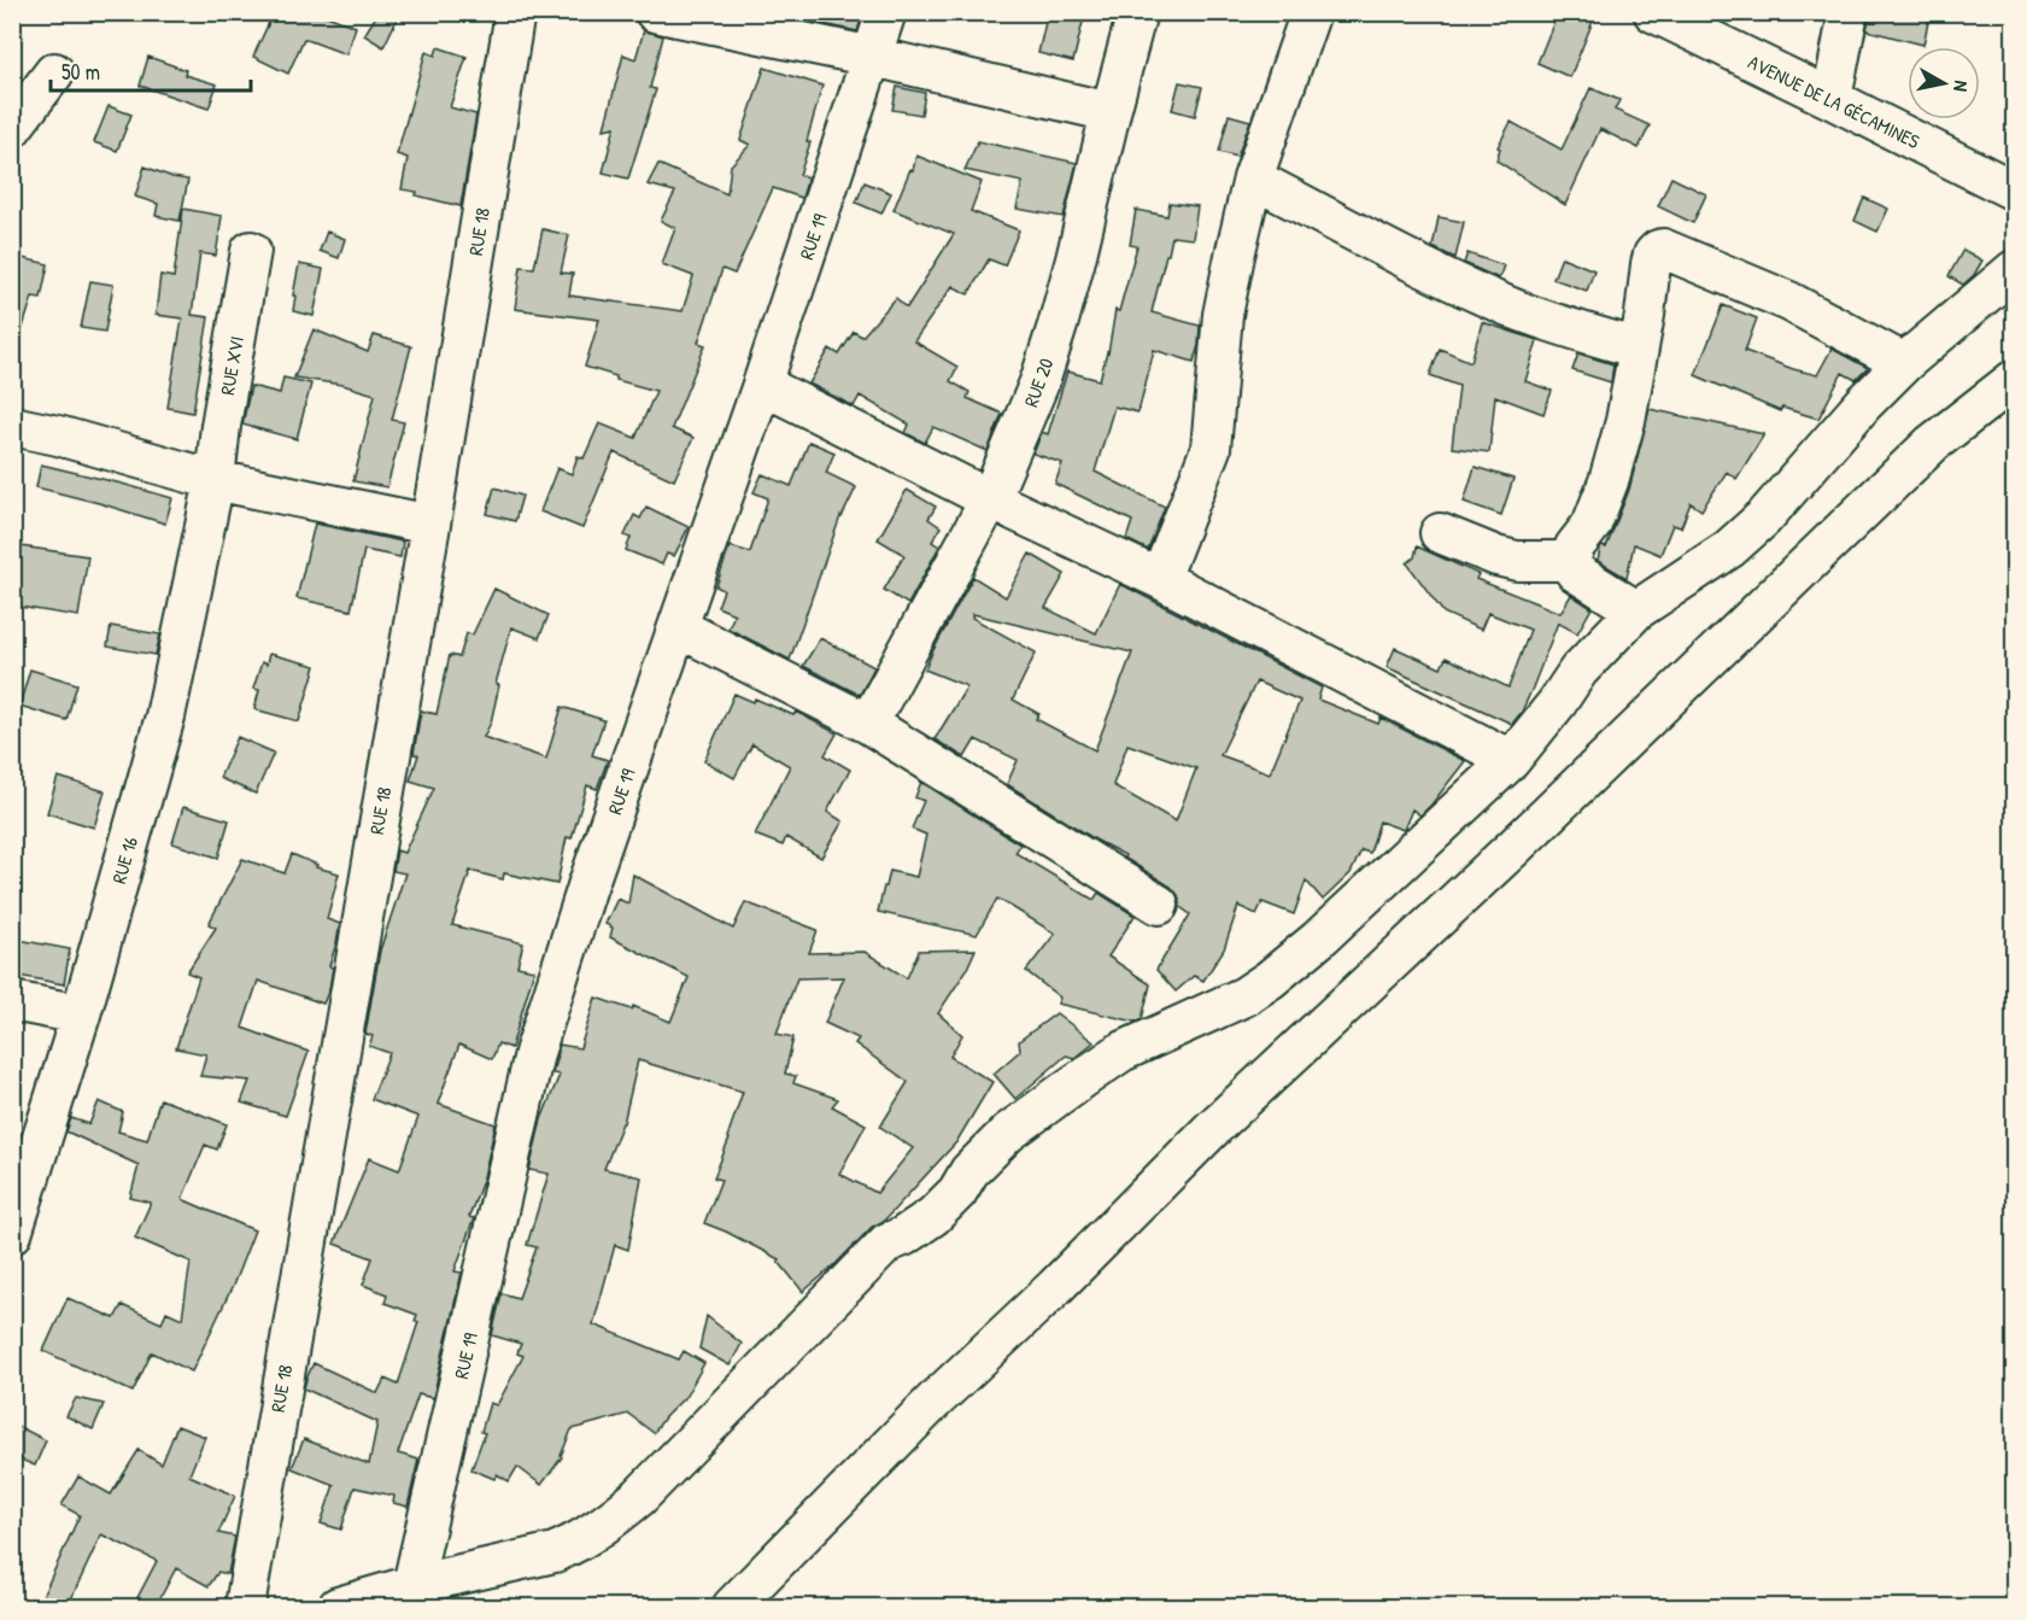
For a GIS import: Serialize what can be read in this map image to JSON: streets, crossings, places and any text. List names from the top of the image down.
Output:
{
  "streets": {
    "street": [
      "AVENUE DE LA GÉCAMINES",
      "RUE 18",
      "RUE 19",
      "RUE XVI",
      "RUE 20",
      "RUE 16"
    ]
  },
  "crossings": [
    ["RUE XVI", "RUE 16"]
  ],
  "scale_bar": "50 m",
  "north": "right"
}
